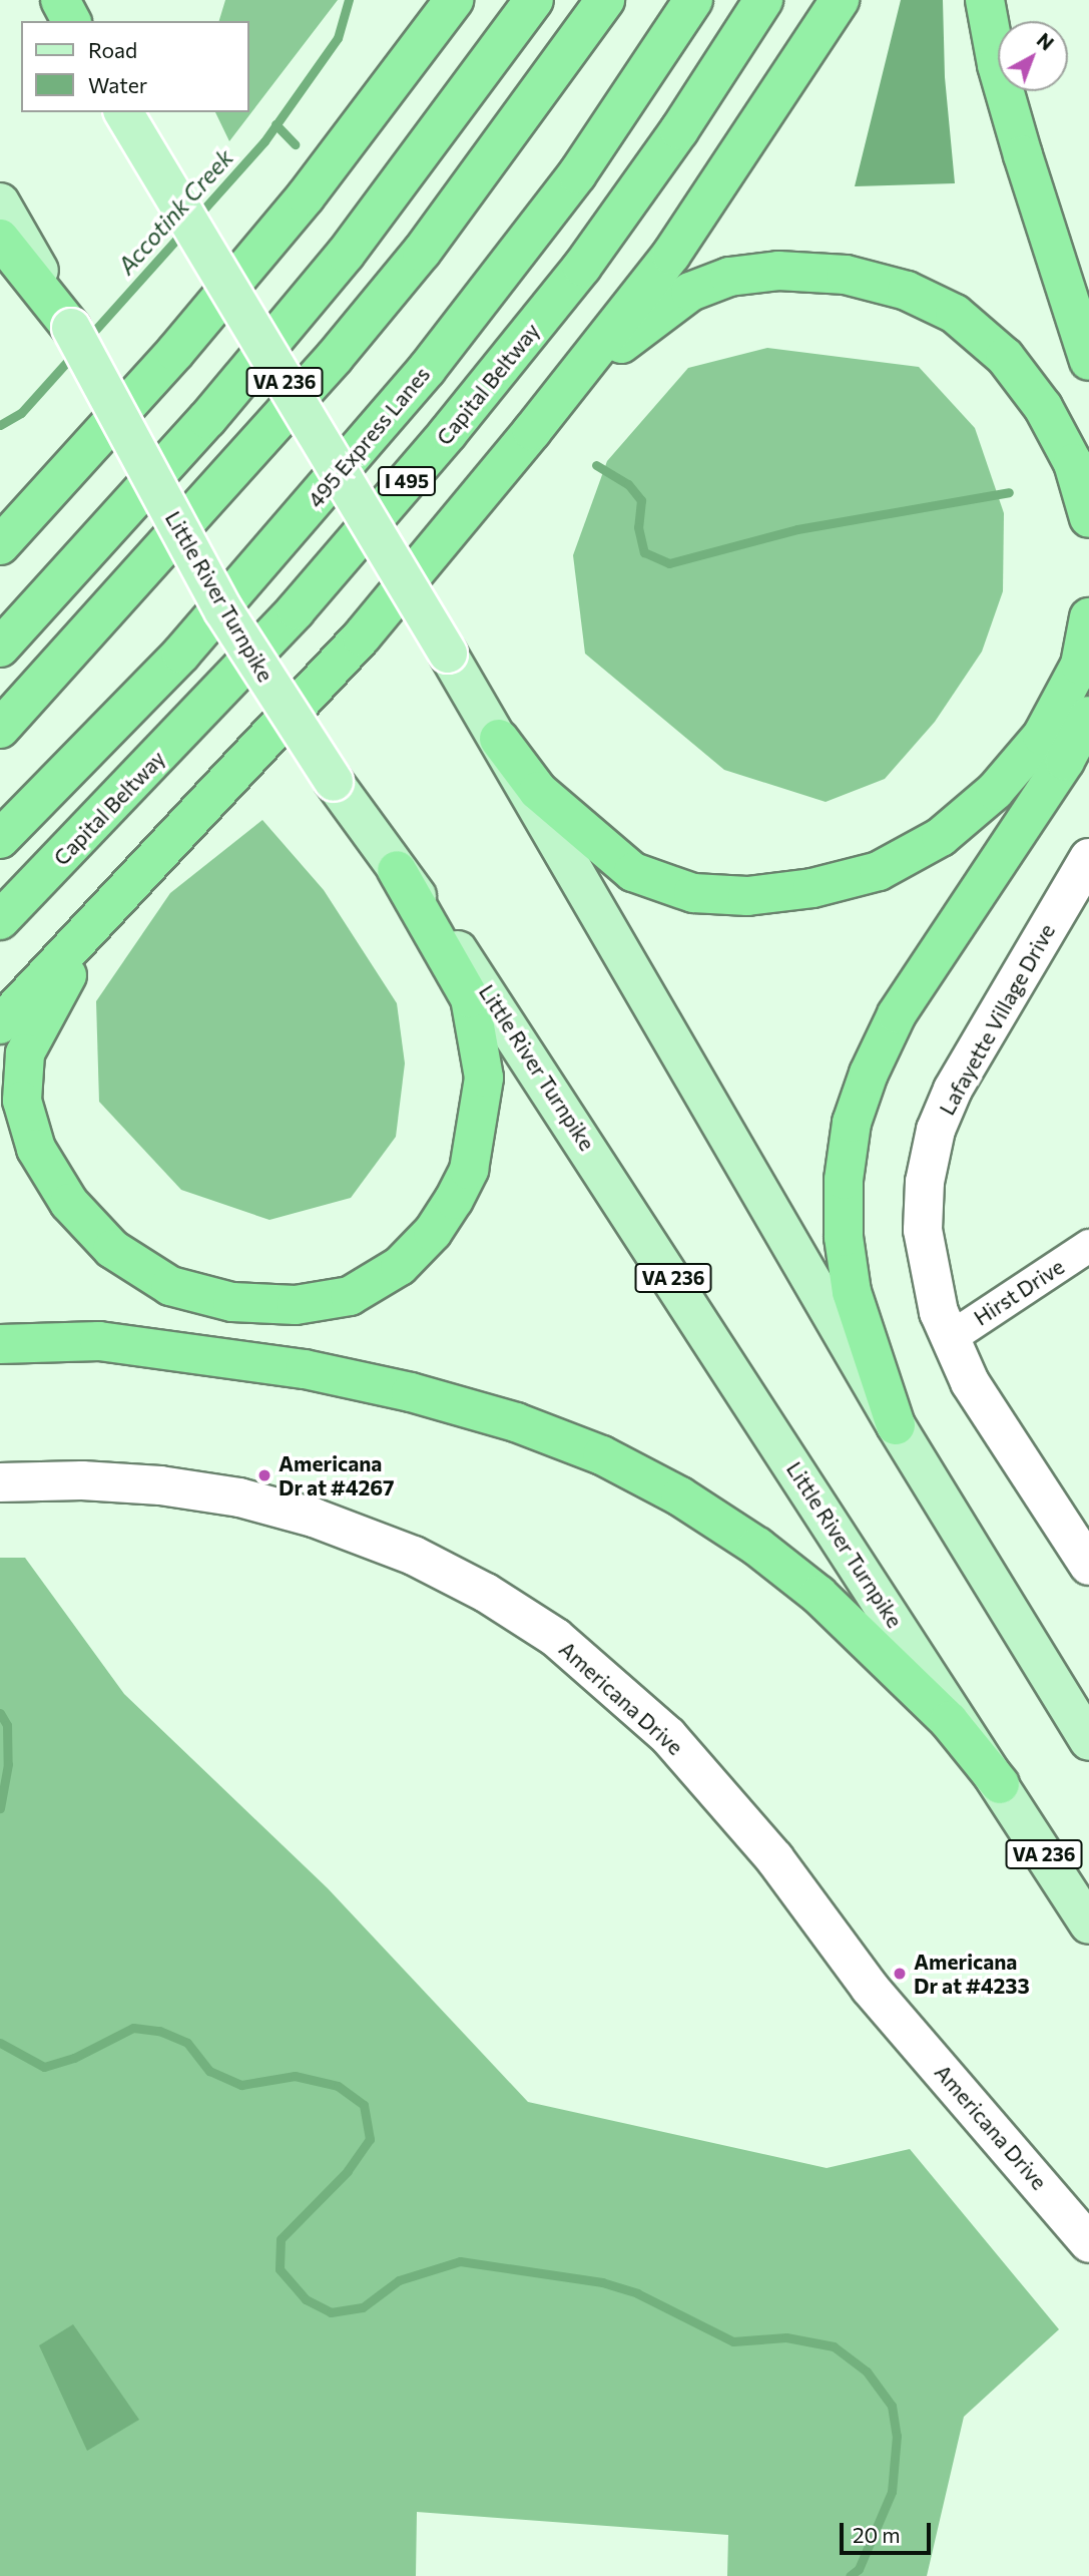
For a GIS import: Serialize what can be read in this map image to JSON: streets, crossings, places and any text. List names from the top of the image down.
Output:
{
  "streets": {
    "highway": ["Capital Beltway", "495 Express Lanes", "I 495"],
    "main road": ["VA 236", "Little River Turnpike"],
    "street": ["Lafayette Village Drive", "Hirst Drive", "Americana Drive"]
  },
  "crossings": [
    ["Lafayette Village Drive", "Hirst Drive"]
  ],
  "water": ["Accotink Creek"],
  "places": ["Americana Dr at #4267", "Americana Dr at #4233"],
  "legend": ["Road", "Water"],
  "scale_bar": "20 m",
  "north": "top right"
}
